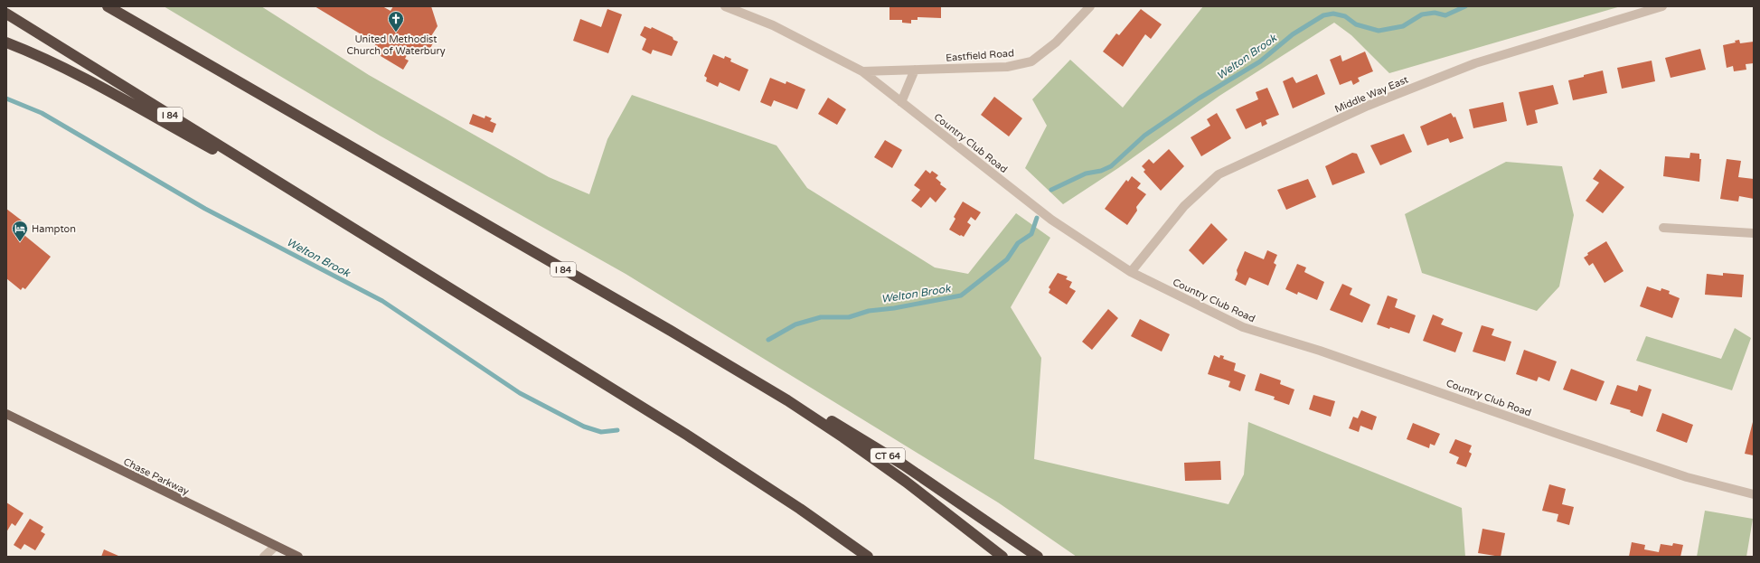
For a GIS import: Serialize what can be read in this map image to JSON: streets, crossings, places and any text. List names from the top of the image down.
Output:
{
  "streets": {
    "highway": ["I 84", "CT 64"],
    "main road": ["Chase Parkway"],
    "street": ["Eastfield Road", "Middle Way East", "Country Club Road"]
  },
  "crossings": [
    ["Eastfield Road", "Country Club Road"],
    ["Middle Way East", "Country Club Road"],
    ["I 84", "CT 64"]
  ],
  "water": ["Welton Brook"],
  "places": {
    "church": ["United Methodist Church of Waterbury"],
    "hotel": ["Hampton"]
  }
}
